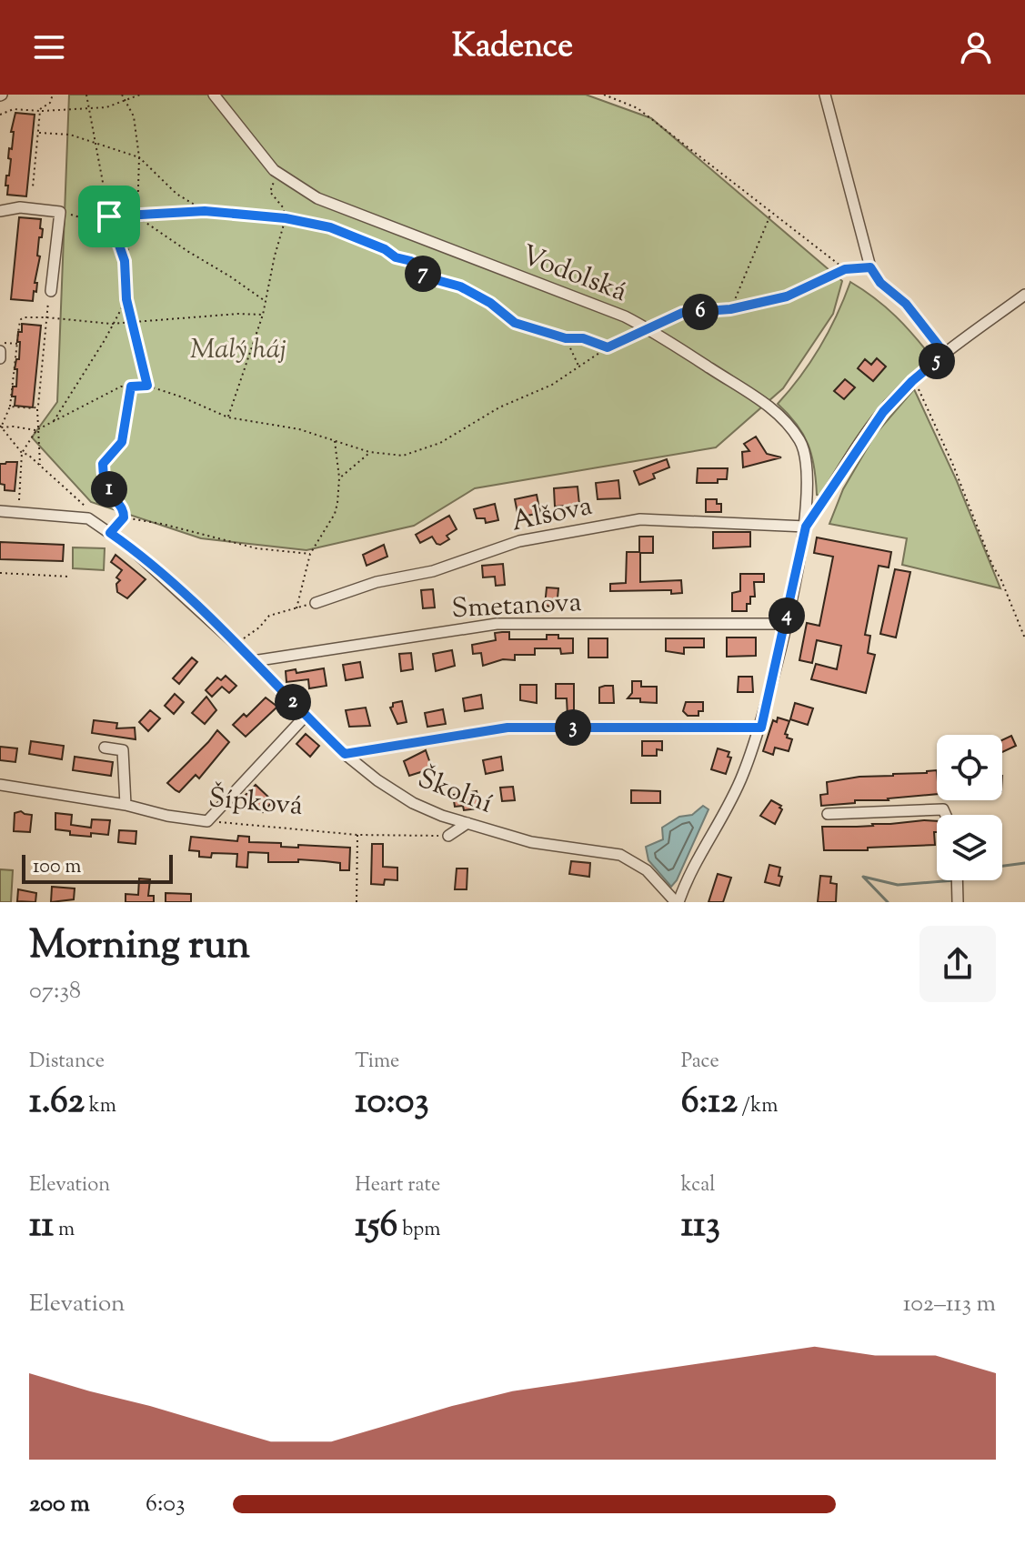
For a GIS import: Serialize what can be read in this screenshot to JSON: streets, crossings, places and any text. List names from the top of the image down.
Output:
{
  "streets": {
    "street": [
      "Vodolská",
      "Alšova",
      "Smetanova",
      "Školní",
      "Šípková"
    ]
  },
  "crossings": [
    ["Vodolská", "Alšova"],
    ["Vodolská", "Smetanova"],
    ["Vodolská", "Školní"],
    ["Smetanova", "Školní"]
  ],
  "parks": ["Malý háj"],
  "scale_bar": "100 m",
  "page": {
    "header": "Kadence",
    "pins": [
      "7",
      "6",
      "5",
      "1",
      "4",
      "2",
      "3"
    ],
    "scale": "100 m",
    "heading": ["Morning run", "07:38"],
    "stats": [
      ["Distance", "1.62 km"],
      ["Time", "10:03"],
      ["Pace", "6:12 /km"],
      ["Elevation", "11 m"],
      ["Heart rate", "156 bpm"],
      ["kcal", "113"]
    ],
    "chart": ["Elevation", "102–113 m"],
    "list": [
      {
        "name": "200 m",
        "note": "6:03"
      }
    ]
  }
}
